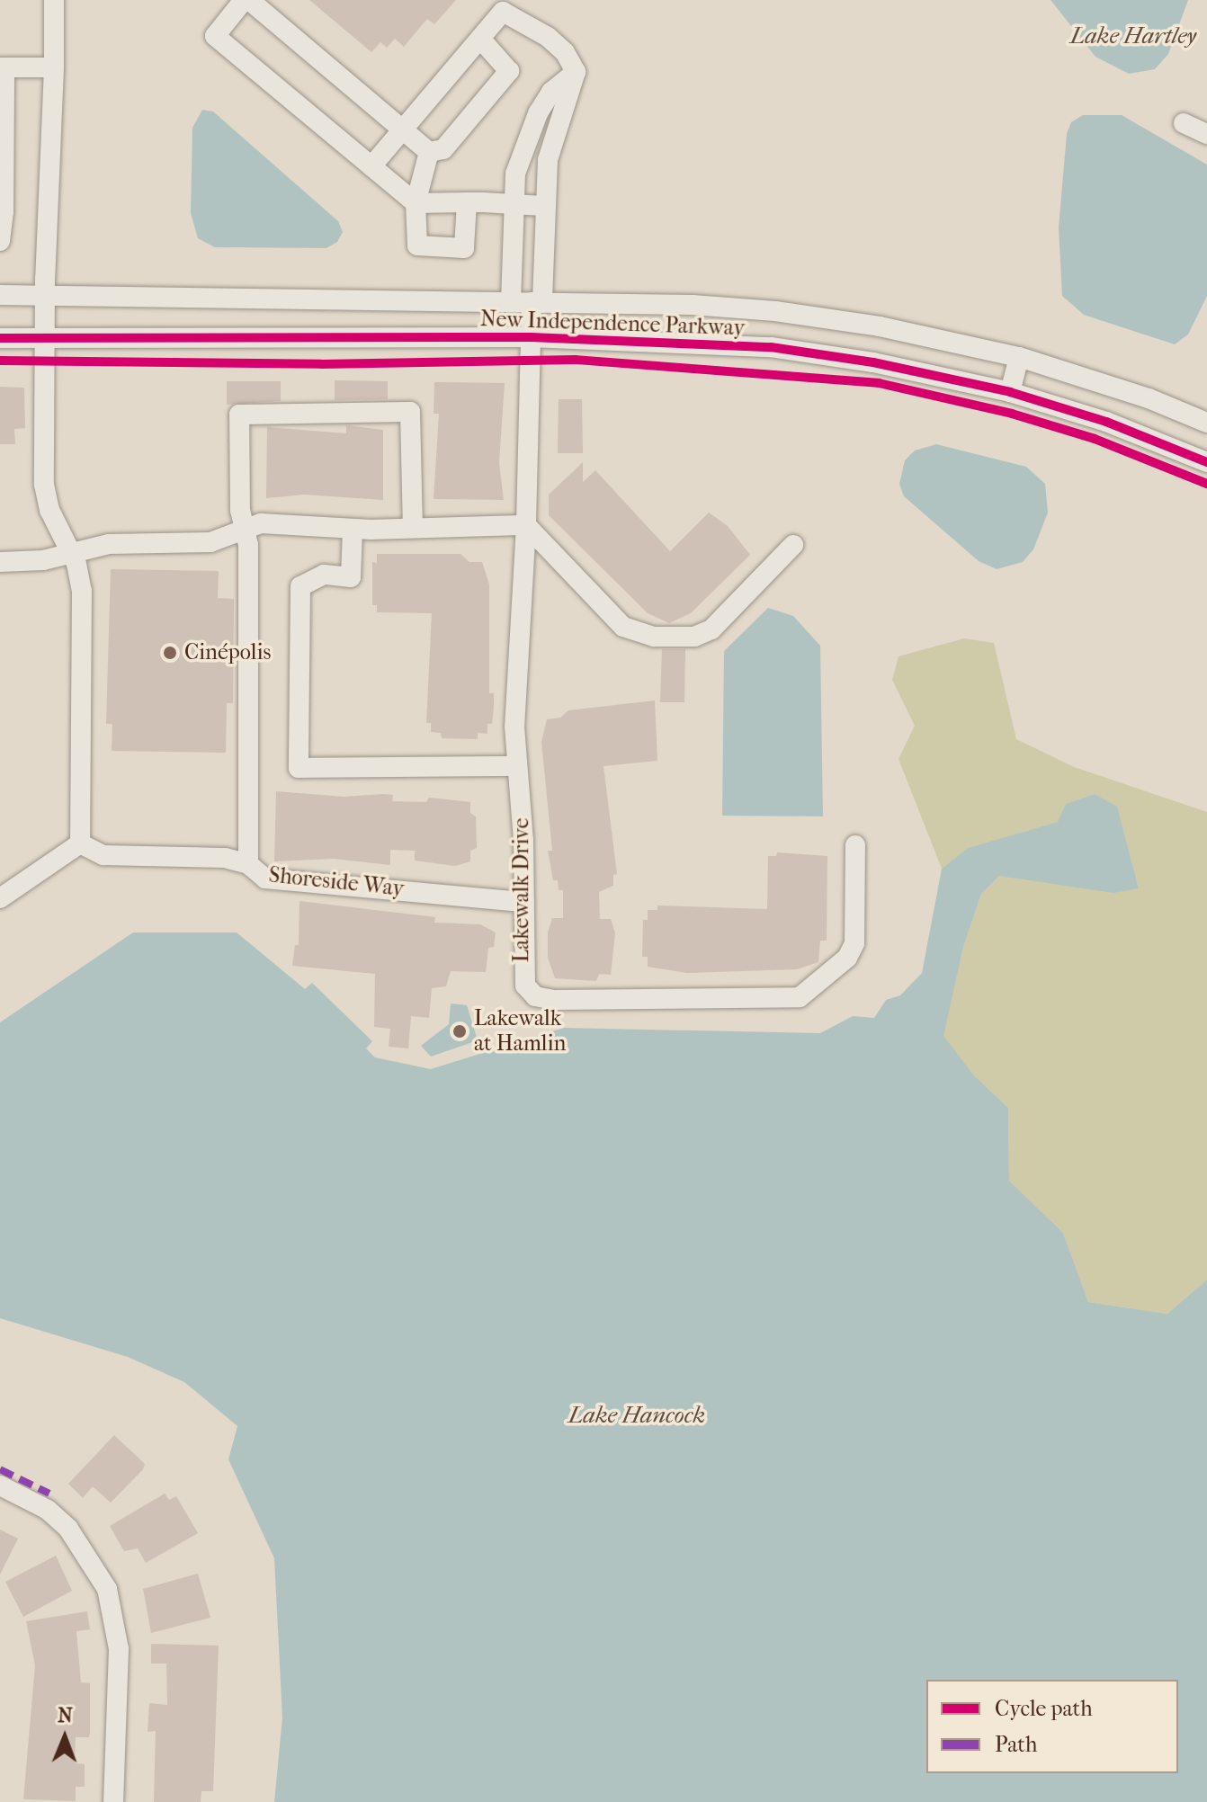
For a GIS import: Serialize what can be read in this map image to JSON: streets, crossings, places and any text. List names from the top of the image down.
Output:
{
  "streets": {
    "street": ["New Independence Parkway", "Shoreside Way", "Lakewalk Drive"]
  },
  "crossings": [
    ["New Independence Parkway", "Lakewalk Drive"],
    ["Shoreside Way", "Lakewalk Drive"]
  ],
  "water": ["Lake Hartley", "Lake Hancock"],
  "places": ["Cinépolis", "Lakewalk at Hamlin"],
  "legend": ["Cycle path", "Path"],
  "north": "top"
}
